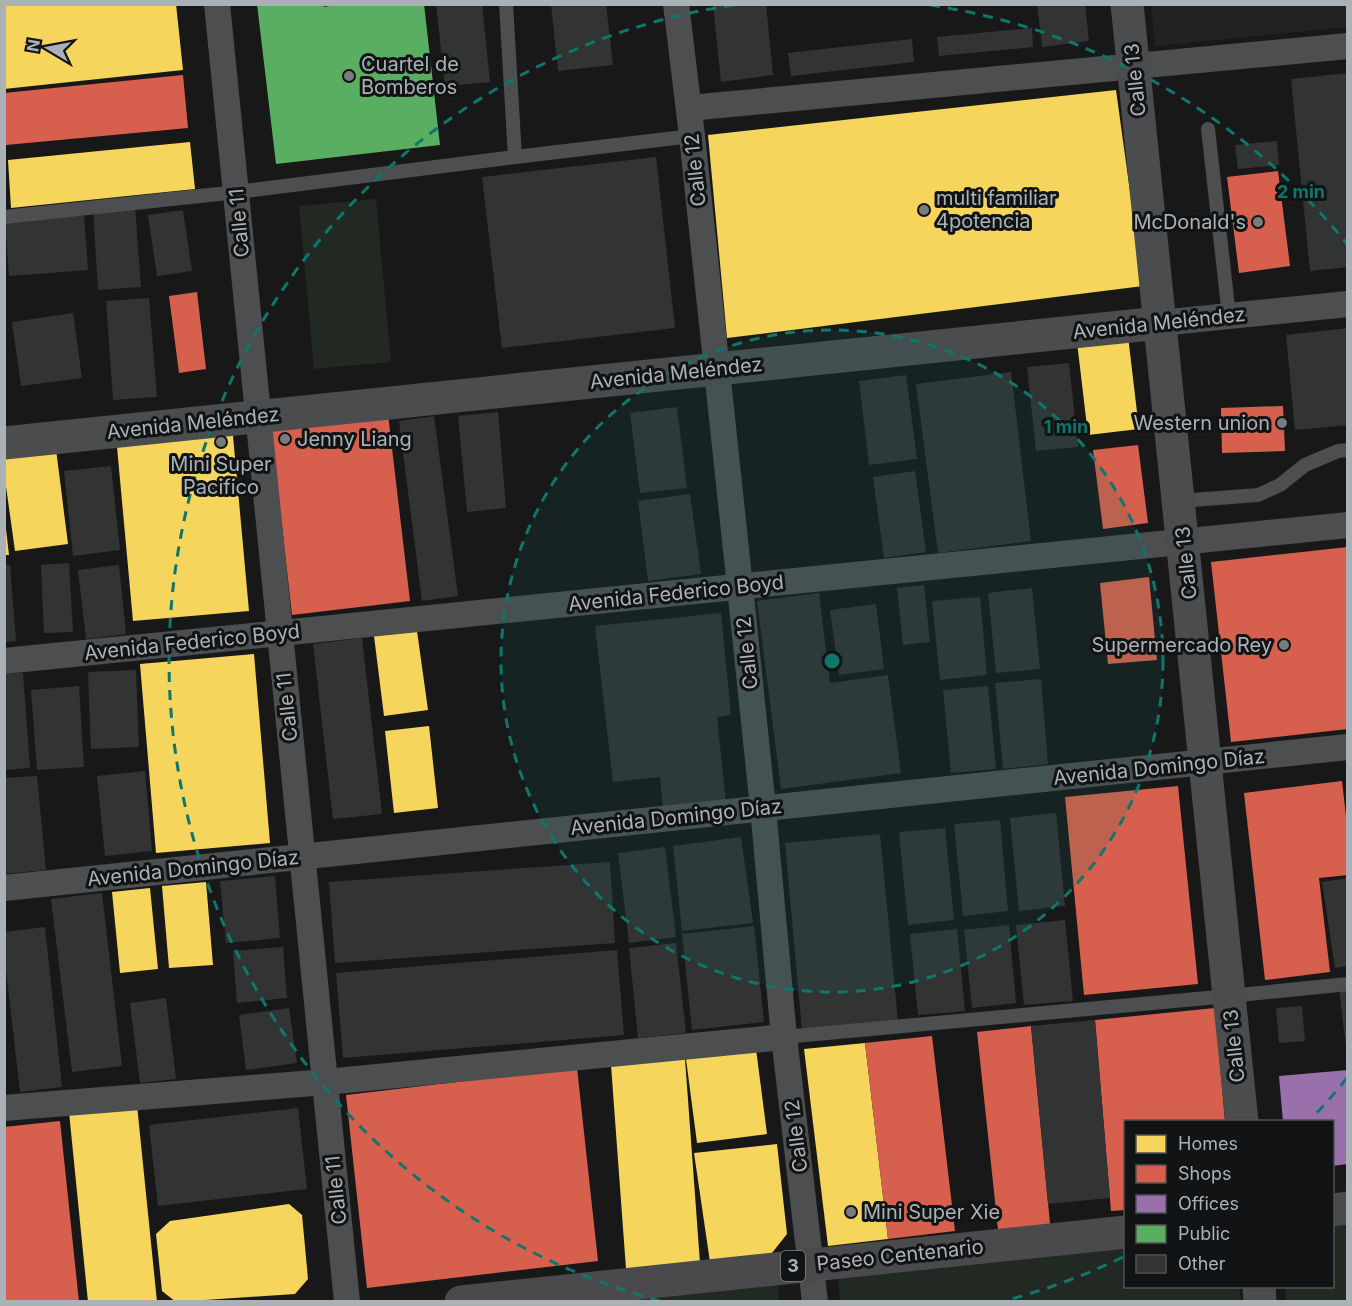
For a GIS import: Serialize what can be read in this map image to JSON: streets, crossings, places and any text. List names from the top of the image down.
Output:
{
  "streets": {
    "main road": ["Paseo Centenario", "3"],
    "street": [
      "Calle 13",
      "Calle 12",
      "Calle 11",
      "Avenida Meléndez",
      "Avenida Federico Boyd",
      "Avenida Domingo Díaz"
    ]
  },
  "crossings": [
    ["Calle 13", "Avenida Meléndez"],
    ["Calle 13", "Avenida Federico Boyd"],
    ["Calle 13", "Avenida Domingo Díaz"],
    ["Calle 12", "Avenida Meléndez"],
    ["Calle 12", "Avenida Federico Boyd"],
    ["Calle 12", "Avenida Domingo Díaz"],
    ["Calle 12", "Paseo Centenario"],
    ["Calle 11", "Avenida Meléndez"],
    ["Calle 11", "Avenida Federico Boyd"],
    ["Calle 11", "Avenida Domingo Díaz"]
  ],
  "places": [
    "Cuartel de Bomberos",
    "multi familiar 4potencia",
    "McDonald's",
    "Western union",
    "Jenny Liang",
    "Mini Super Pacifico",
    "Supermercado Rey",
    "Mini Super Xie"
  ],
  "legend": [
    "Homes",
    "Shops",
    "Offices",
    "Public",
    "Other"
  ],
  "north": "left",
  "rings": ["2 min", "1 min"]
}
